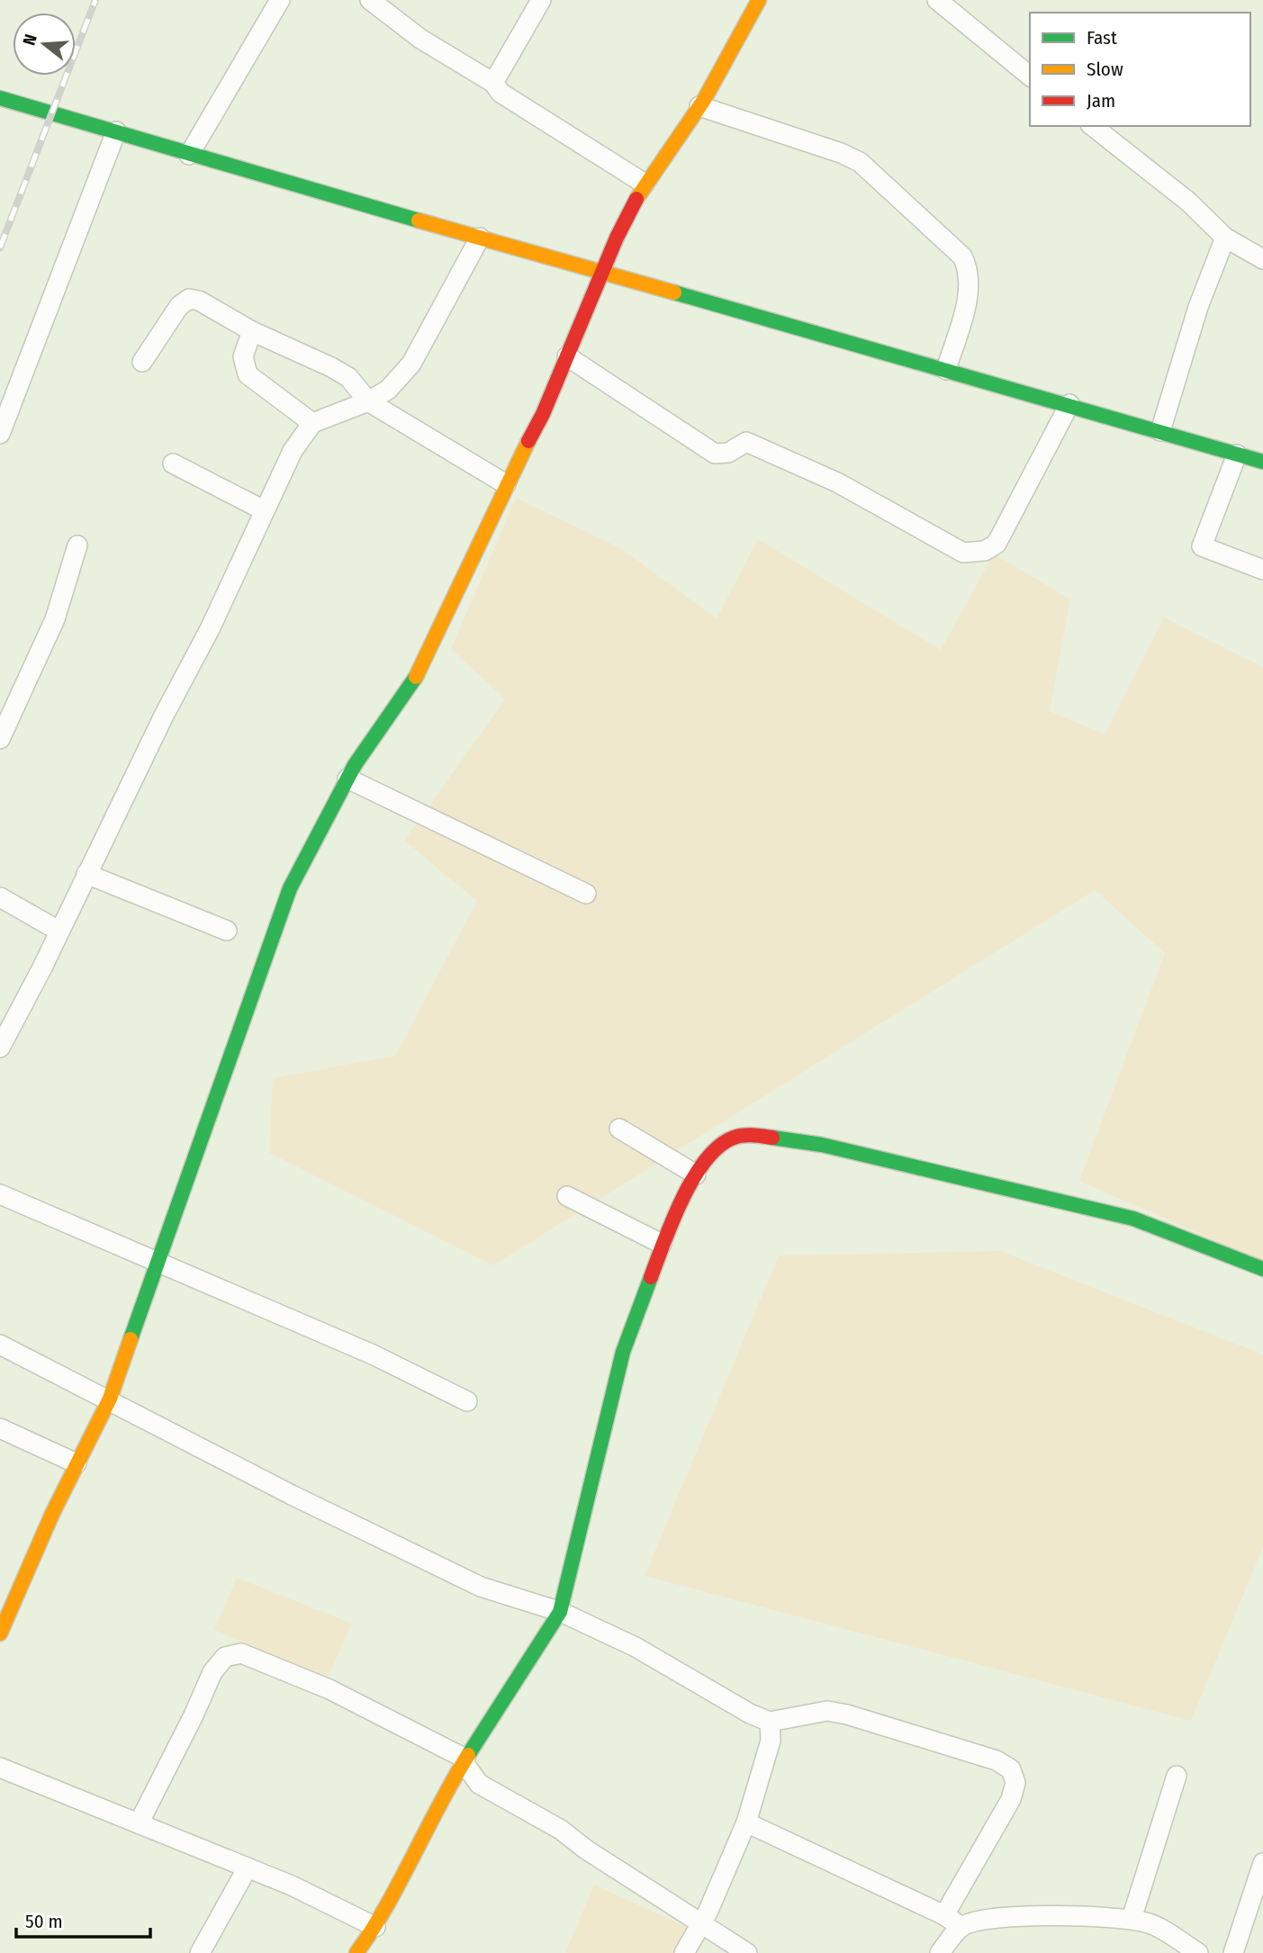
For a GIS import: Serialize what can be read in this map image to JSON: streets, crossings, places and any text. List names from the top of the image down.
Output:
{
  "legend": ["Fast", "Slow", "Jam"],
  "scale_bar": "50 m",
  "north": "left"
}
